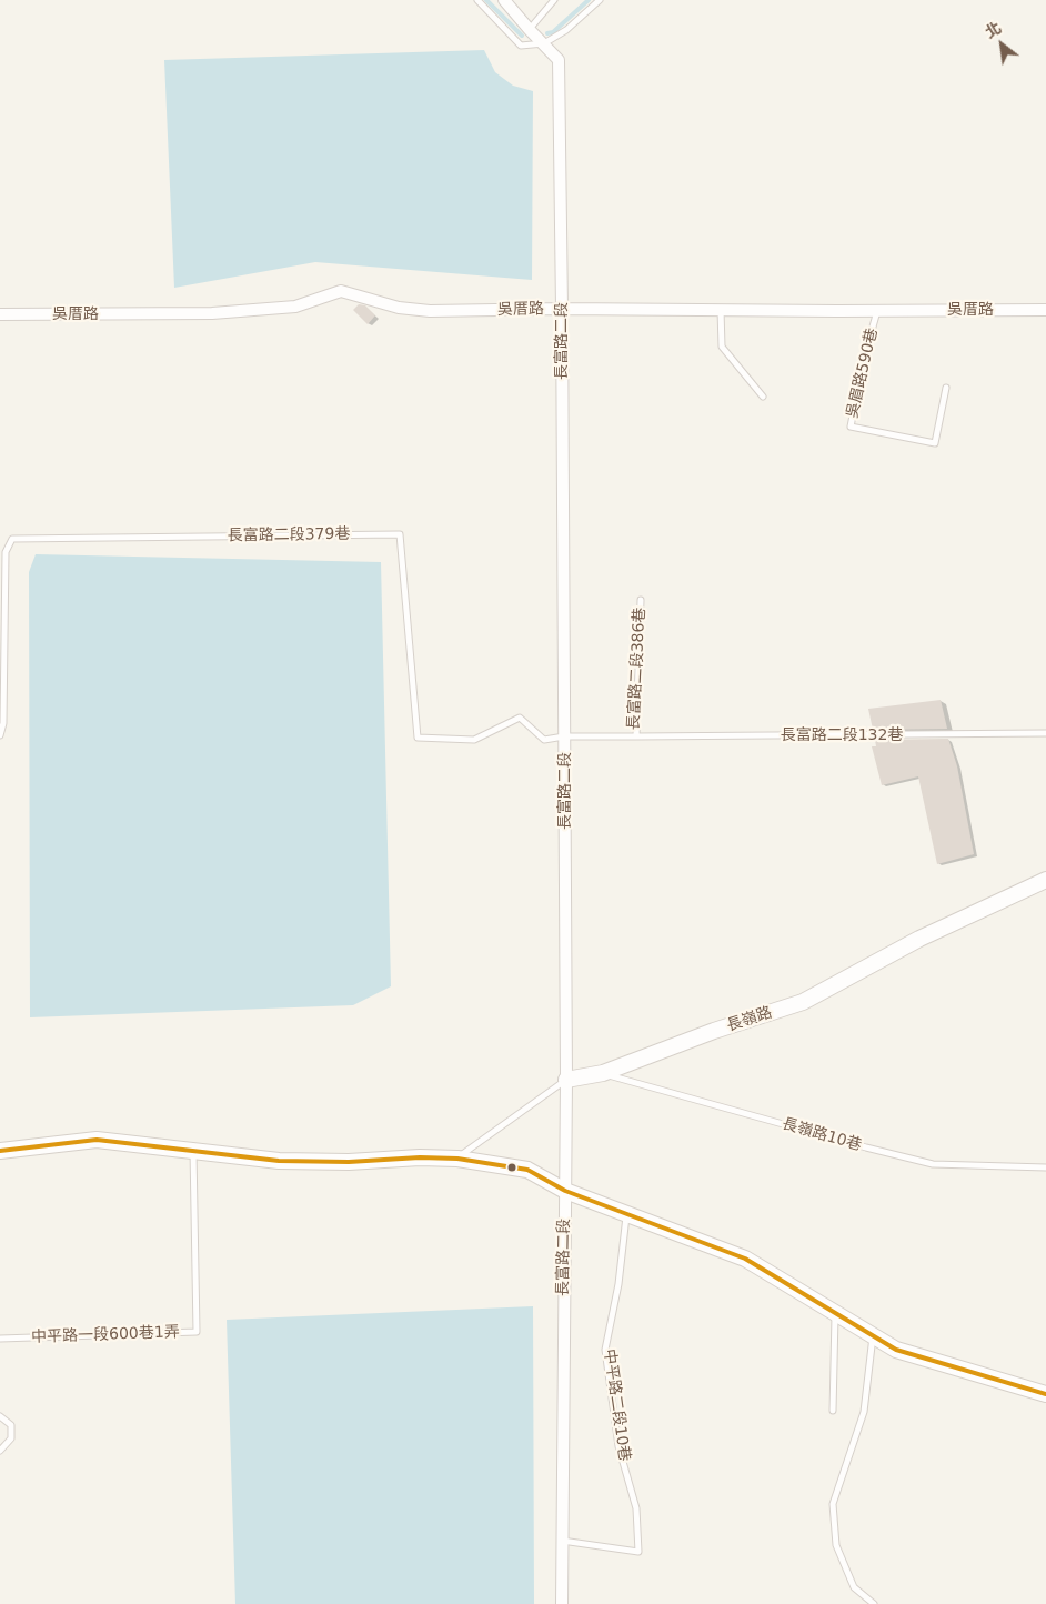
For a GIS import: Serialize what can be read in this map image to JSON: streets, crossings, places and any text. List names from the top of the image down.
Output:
{
  "streets": {
    "street": ["吳厝路", "長富路二段", "長嶺路"],
    "lane": [
      "吳眉路590巷",
      "長富路二段379巷",
      "長富路二段386巷",
      "長富路二段132巷",
      "長嶺路10巷",
      "中平路一段600巷1弄",
      "中平路二段10巷"
    ]
  },
  "crossings": [
    ["吳厝路", "長富路二段"],
    ["吳厝路", "吳眉路590巷"],
    ["長富路二段", "長富路二段379巷"],
    ["長富路二段", "長富路二段386巷"],
    ["長富路二段", "長嶺路"],
    ["長富路二段", "中平路二段10巷"],
    ["長富路二段379巷", "長富路二段386巷"],
    ["長富路二段386巷", "長富路二段132巷"],
    ["長嶺路", "長嶺路10巷"]
  ],
  "north": "top left"
}
